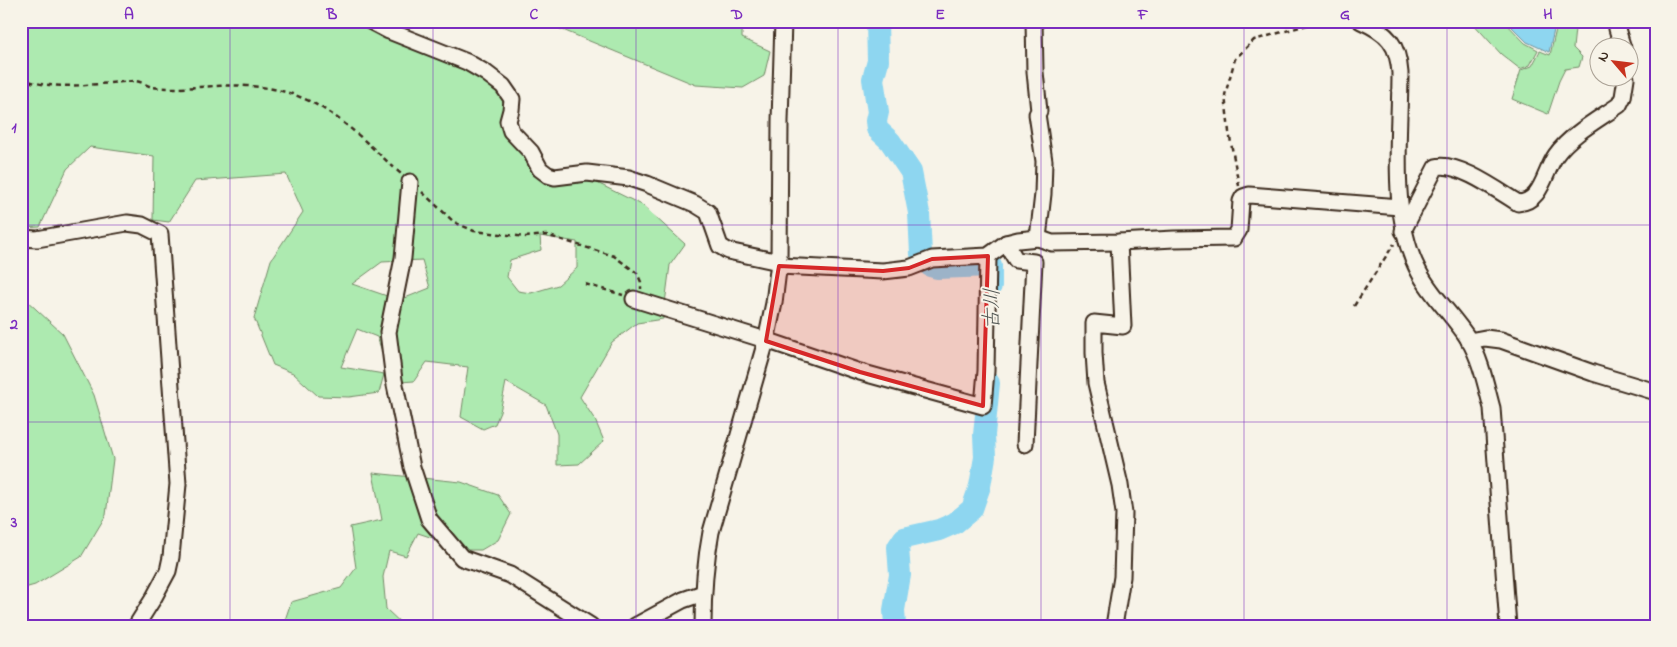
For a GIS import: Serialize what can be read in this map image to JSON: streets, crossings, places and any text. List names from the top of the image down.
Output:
{
  "water": ["古川"],
  "north": "top left",
  "grid": {
    "columns": [
      "A",
      "B",
      "C",
      "D",
      "E",
      "F",
      "G",
      "H"
    ],
    "rows": ["1", "2", "3"]
  }
}
